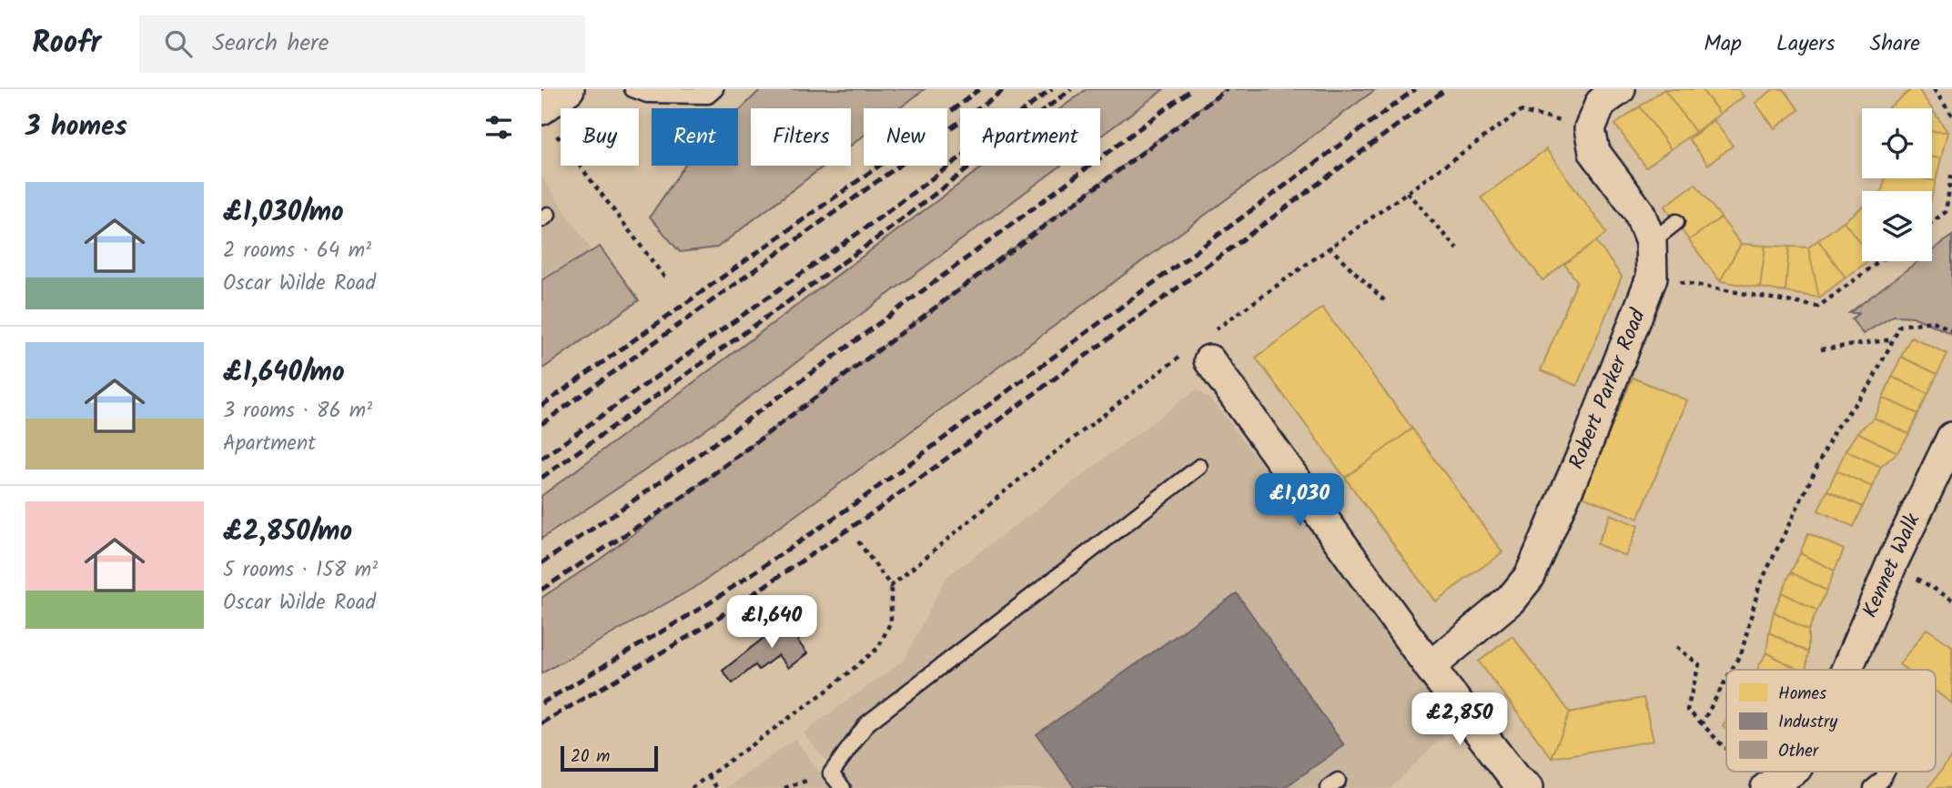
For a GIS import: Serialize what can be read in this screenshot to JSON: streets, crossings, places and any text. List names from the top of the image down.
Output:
{
  "streets": {
    "street": ["Robert Parker Road", "Kennet Walk"]
  },
  "legend": ["Homes", "Industry", "Other"],
  "scale_bar": "20 m",
  "page": {
    "header": "Roofr",
    "search": "Search here",
    "nav": ["Map", "Layers", "Share"],
    "heading": "3 homes",
    "chip": [
      "Buy",
      "Rent",
      "Filters",
      "New",
      "Apartment"
    ],
    "list": [
      {
        "name": "£1,030/mo",
        "note": "2 rooms · 64 m² · Oscar Wilde Road"
      },
      {
        "name": "£1,640/mo",
        "note": "3 rooms · 86 m² · Apartment"
      },
      {
        "name": "£2,850/mo",
        "note": "5 rooms · 158 m² · Oscar Wilde Road"
      }
    ],
    "price": ["£1,030", "£1,640", "£2,850"],
    "scale": "20 m"
  }
}
